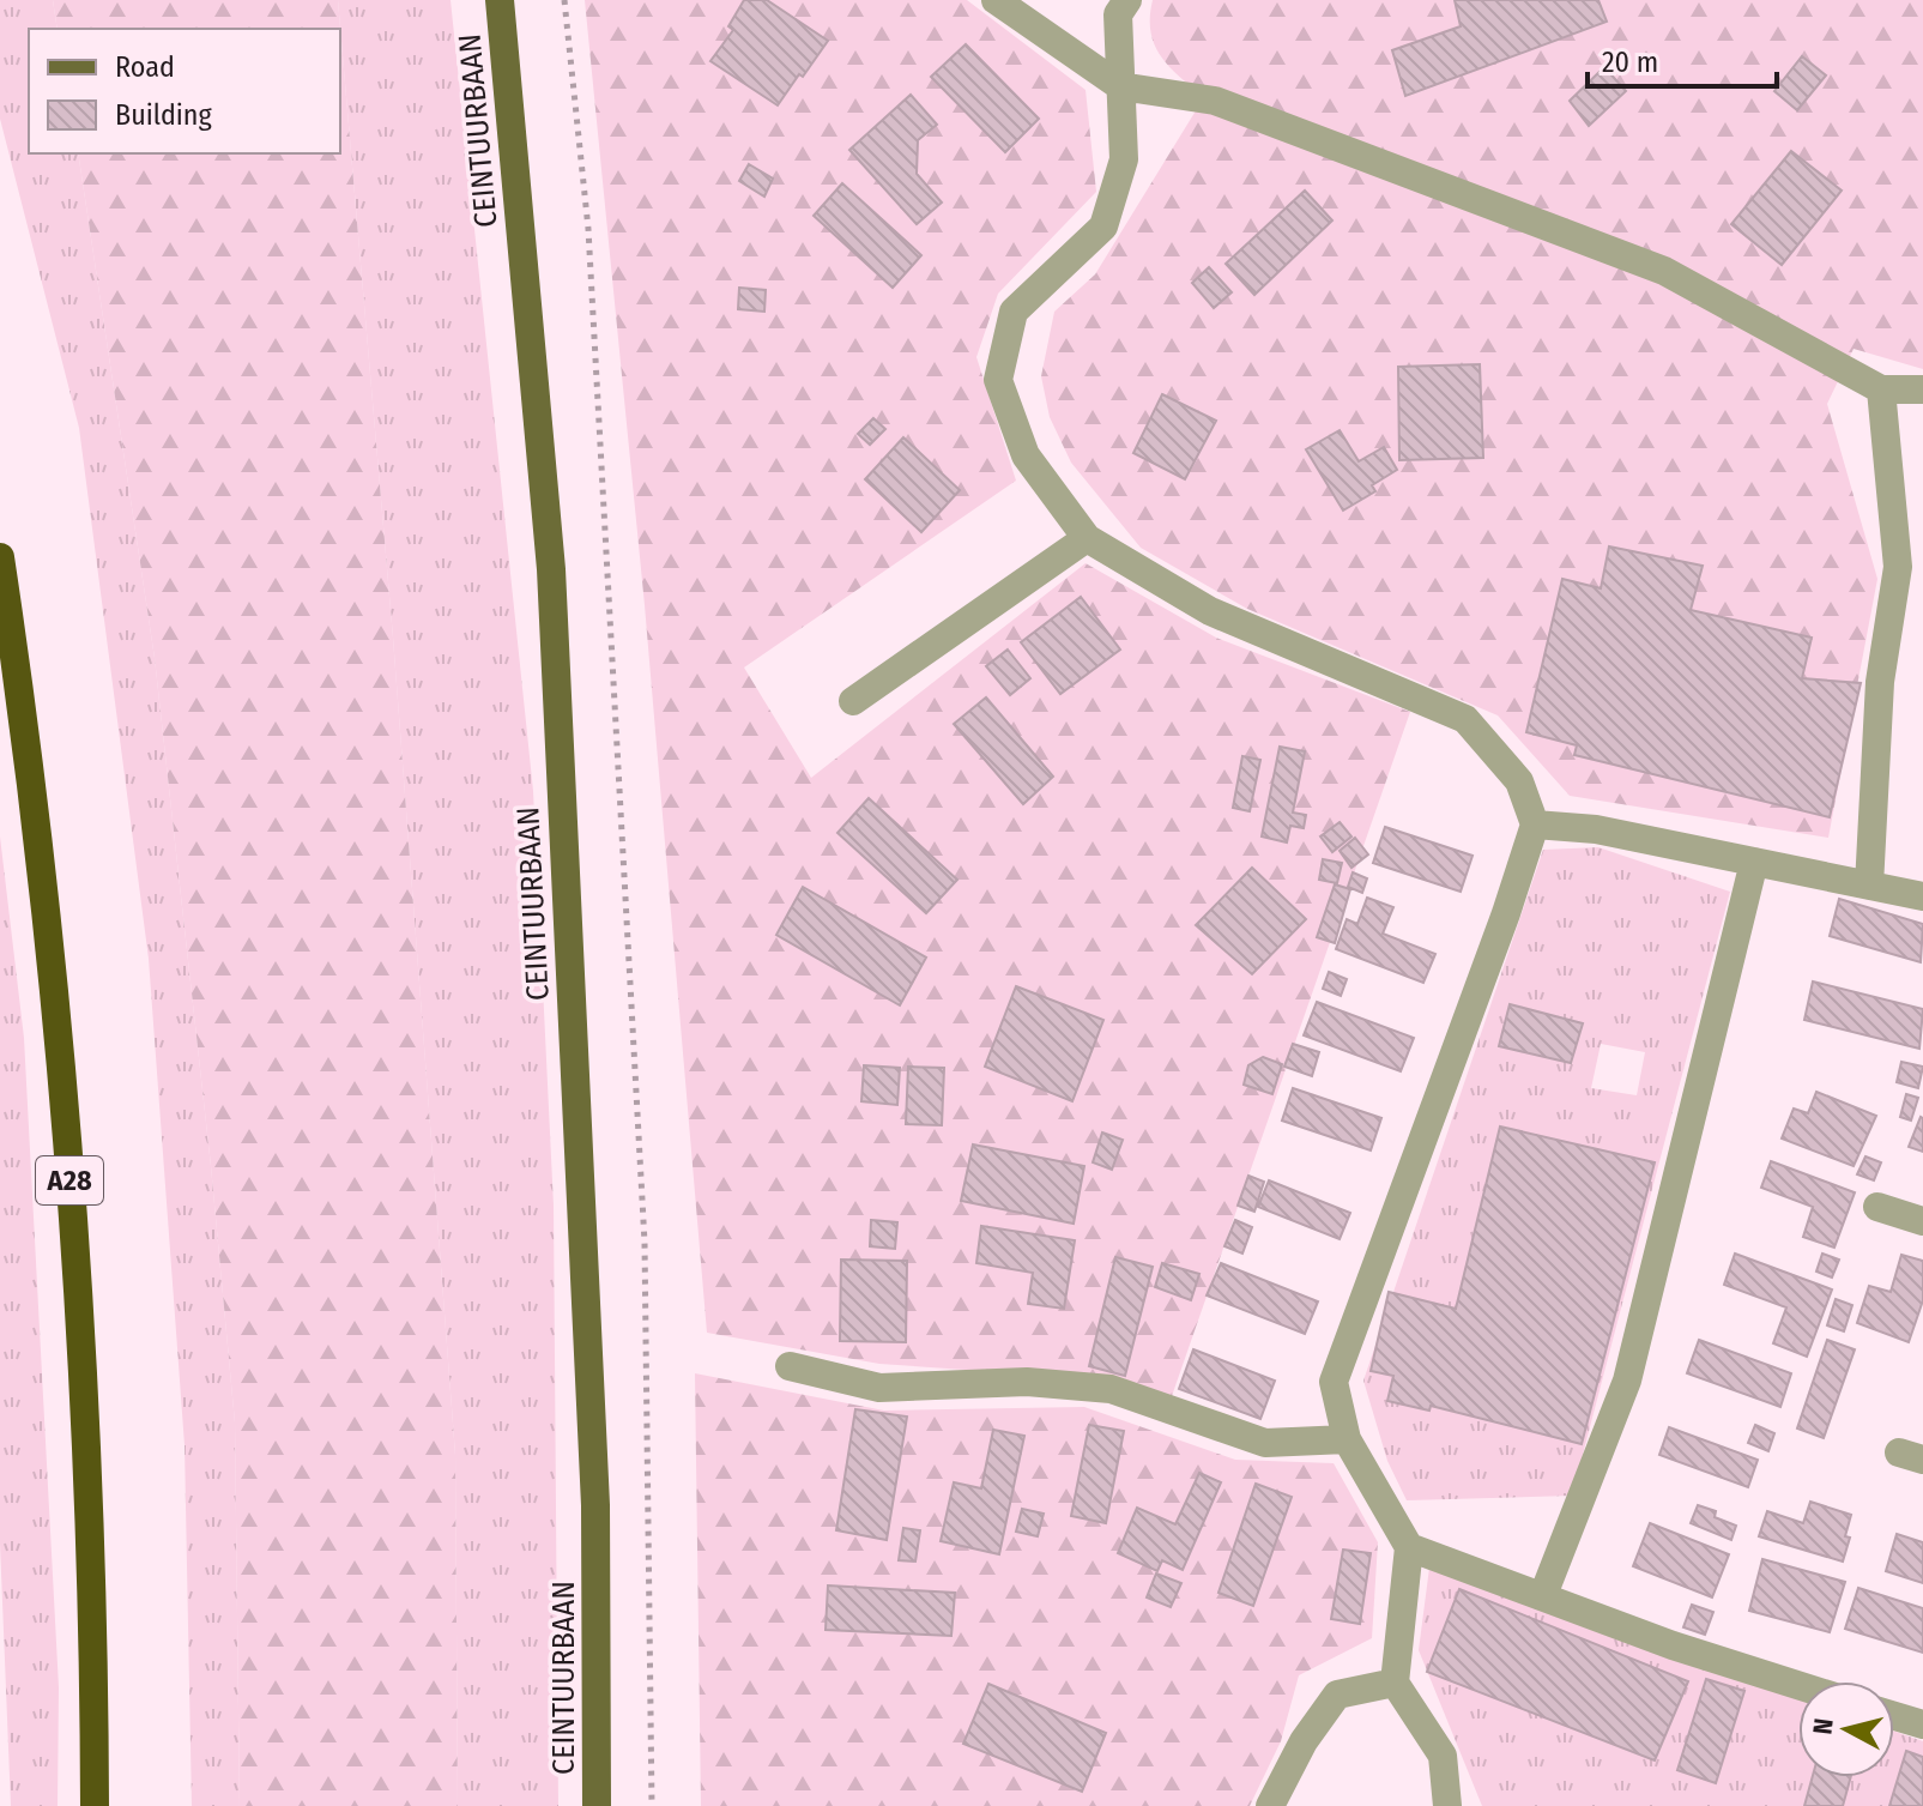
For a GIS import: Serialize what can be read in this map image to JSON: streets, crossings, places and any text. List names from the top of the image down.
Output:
{
  "streets": {
    "highway": ["A28"],
    "main road": ["CEINTUURBAAN"]
  },
  "legend": ["Road", "Building"],
  "scale_bar": "20 m",
  "north": "left"
}
